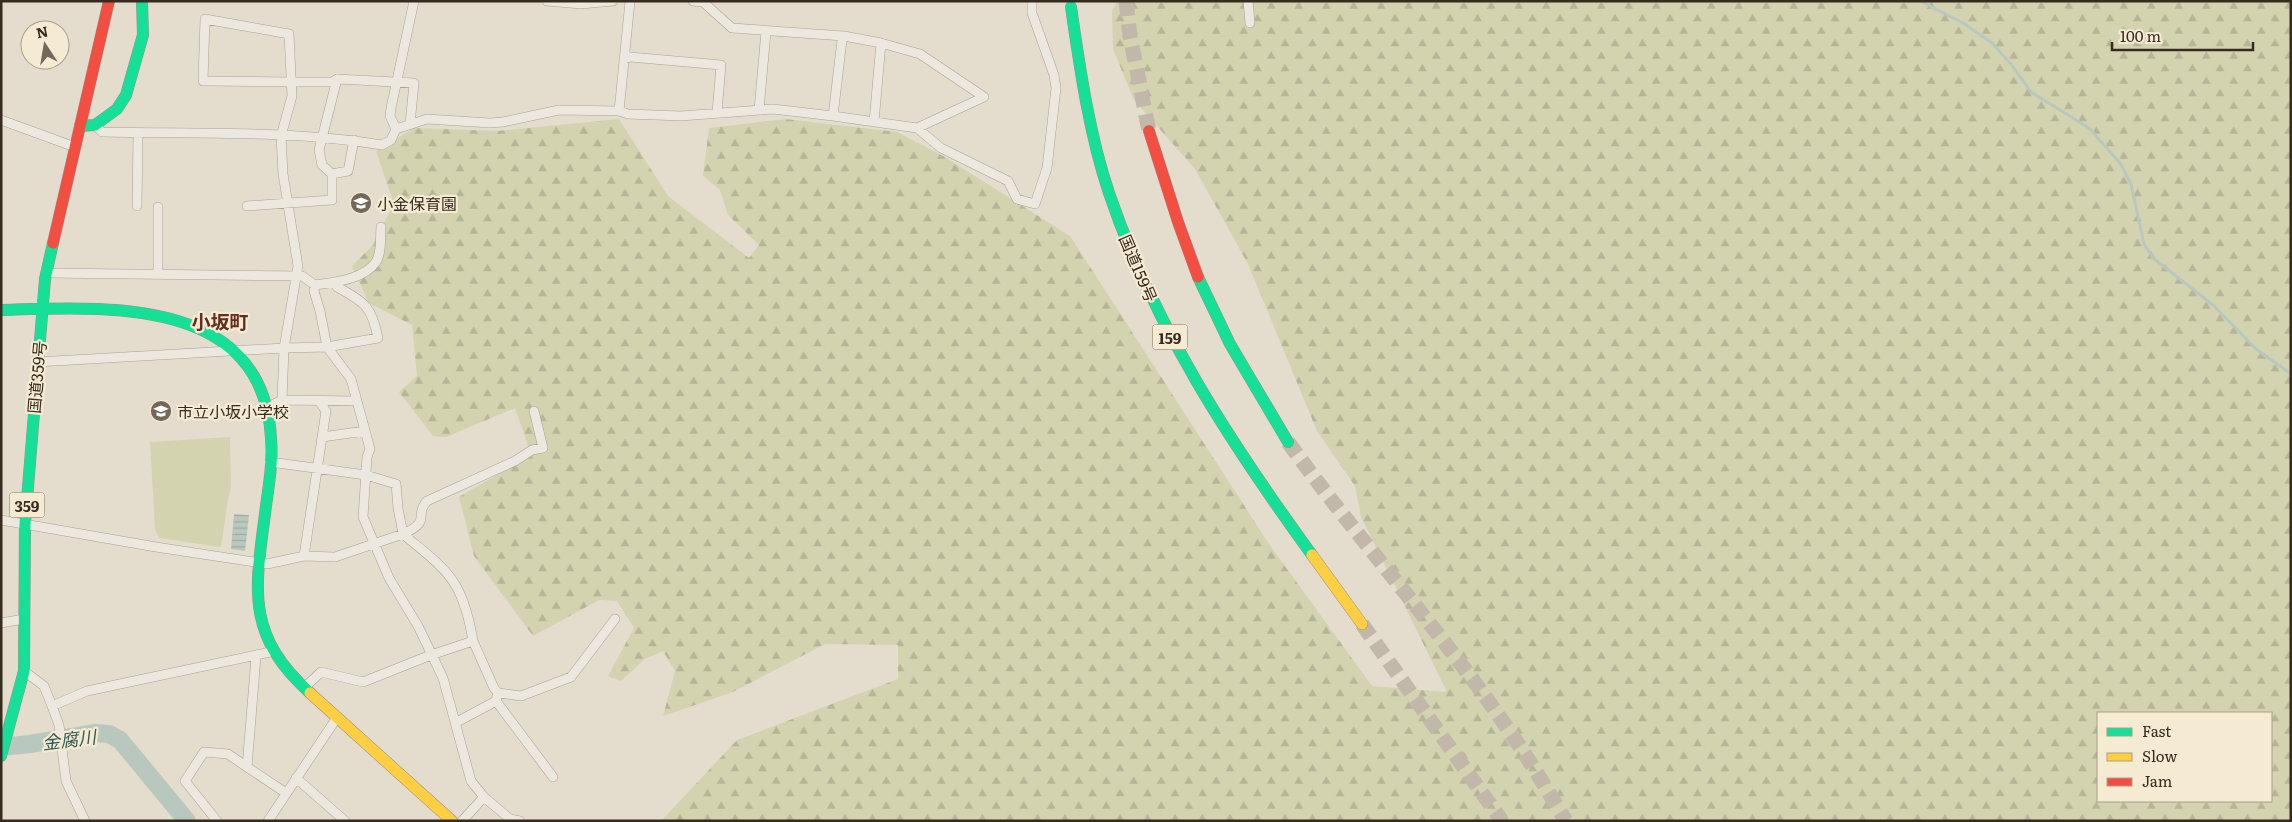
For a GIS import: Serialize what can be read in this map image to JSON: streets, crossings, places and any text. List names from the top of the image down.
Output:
{
  "streets": {
    "main road": [
      "国道159号",
      "159",
      "国道359号",
      "359"
    ]
  },
  "districts": ["小坂町"],
  "water": ["金腐川"],
  "places": {
    "school or university": ["小金保育園", "市立小坂小学校"]
  },
  "legend": ["Fast", "Slow", "Jam"],
  "scale_bar": "100 m",
  "north": "top"
}
